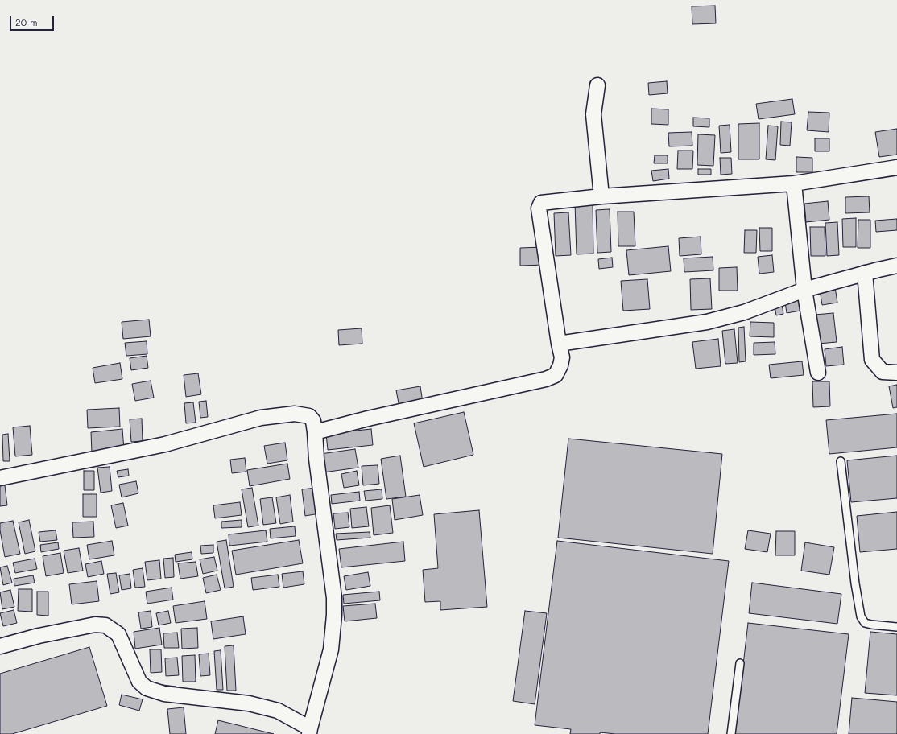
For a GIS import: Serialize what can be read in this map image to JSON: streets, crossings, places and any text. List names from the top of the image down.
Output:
{
  "scale_bar": "20 m"
}
